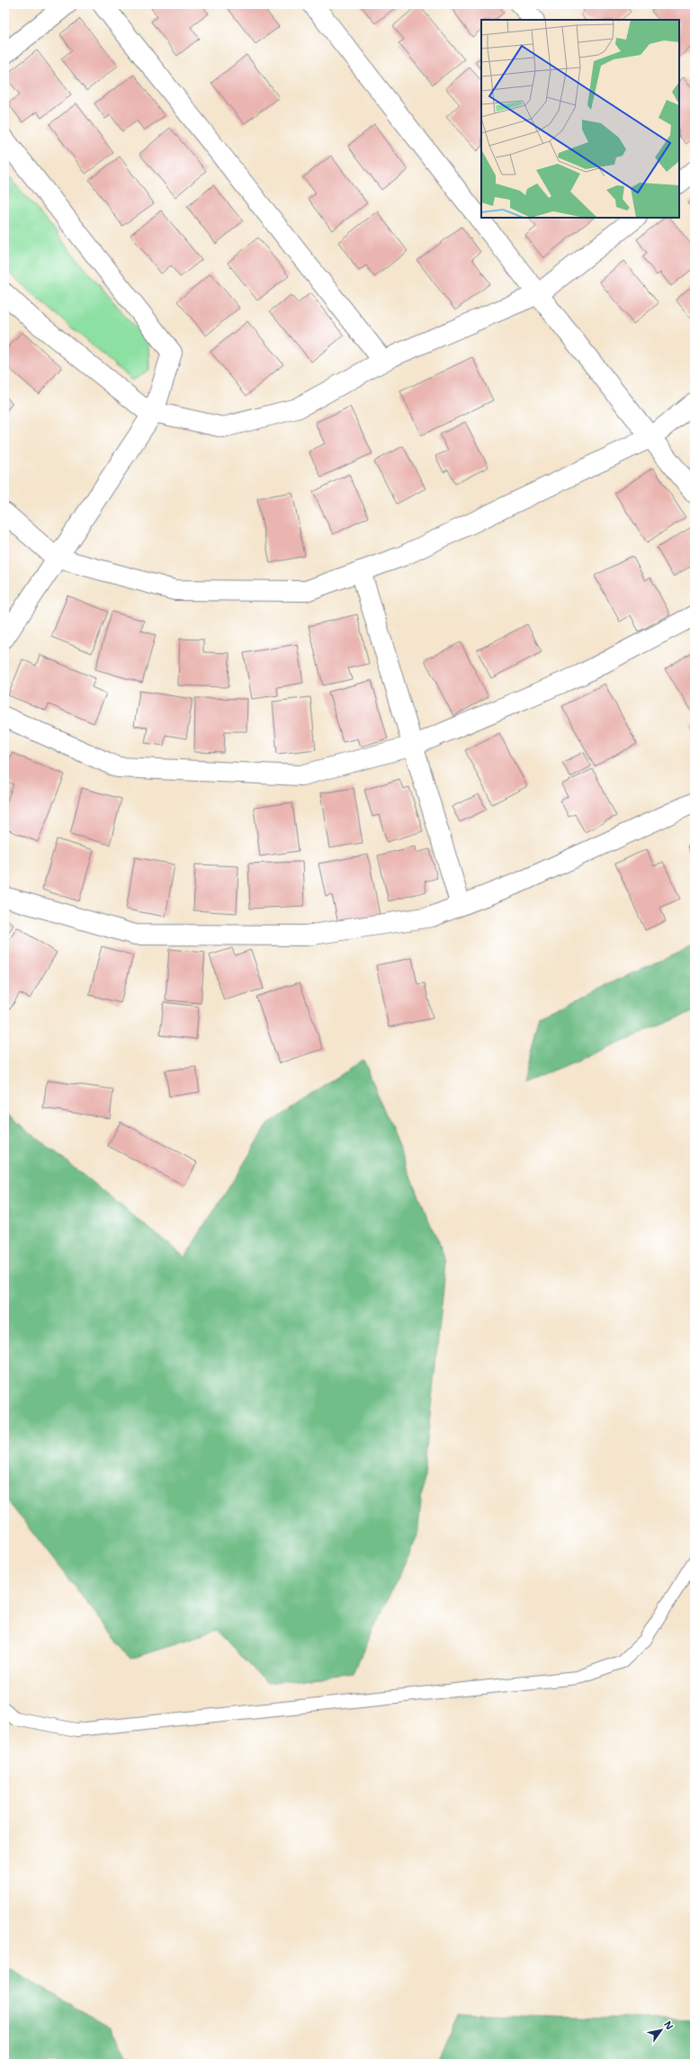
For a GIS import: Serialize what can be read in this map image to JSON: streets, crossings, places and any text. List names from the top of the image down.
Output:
{
  "north": "top right"
}
